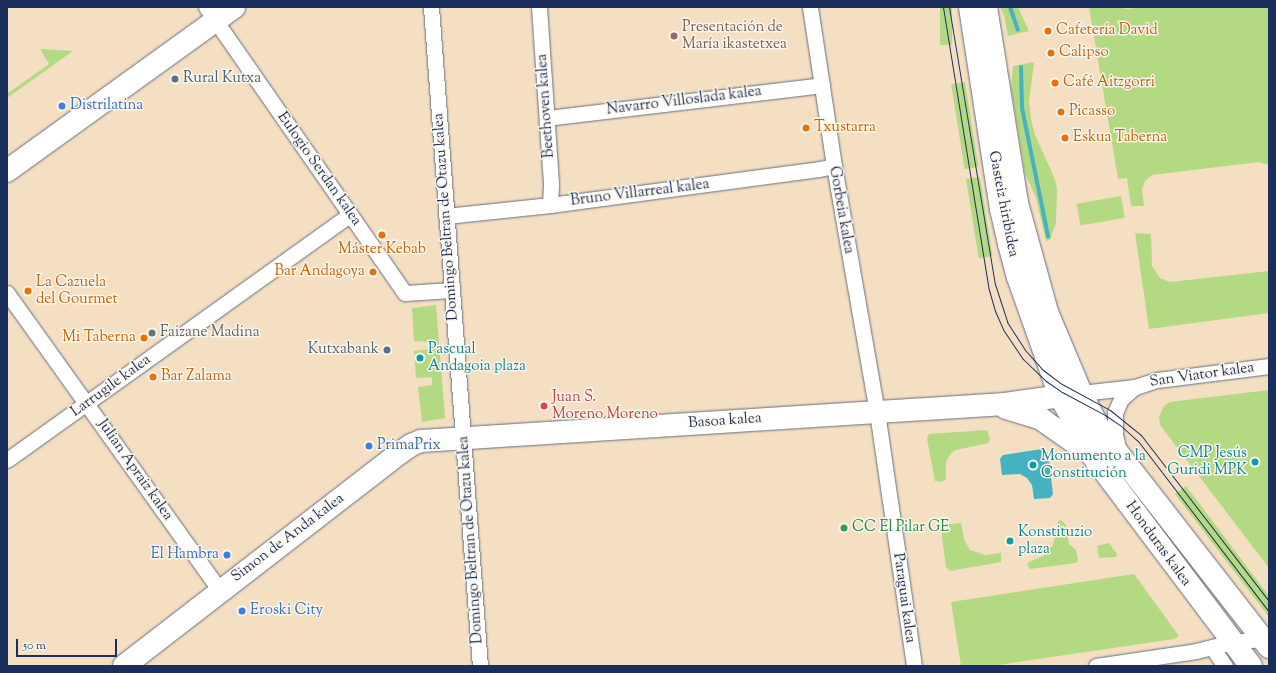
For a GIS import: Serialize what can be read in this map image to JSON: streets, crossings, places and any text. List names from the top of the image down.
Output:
{
  "streets": {
    "main road": [
      "Gasteiz hiribidea",
      "Basoa kalea",
      "Simon de Anda kalea",
      "Honduras kalea"
    ],
    "street": [
      "Navarro Villoslada kalea",
      "Beethoven kalea",
      "Eulogio Serdan kalea",
      "Bruno Villarreal kalea",
      "Gorbeia kalea",
      "Domingo Beltran de Otazu kalea",
      "San Viator kalea",
      "Larrugile kalea",
      "Julian Apraiz kalea",
      "Paraguai kalea"
    ]
  },
  "crossings": [
    ["Navarro Villoslada kalea", "Beethoven kalea"],
    ["Navarro Villoslada kalea", "Gorbeia kalea"],
    ["Beethoven kalea", "Bruno Villarreal kalea"],
    ["Eulogio Serdan kalea", "Domingo Beltran de Otazu kalea"],
    ["Eulogio Serdan kalea", "Larrugile kalea"],
    ["Bruno Villarreal kalea", "Gorbeia kalea"],
    ["Bruno Villarreal kalea", "Domingo Beltran de Otazu kalea"],
    ["Gasteiz hiribidea", "San Viator kalea"],
    ["Gasteiz hiribidea", "Basoa kalea"],
    ["Gasteiz hiribidea", "Honduras kalea"],
    ["Gorbeia kalea", "Basoa kalea"],
    ["Gorbeia kalea", "Paraguai kalea"],
    ["Domingo Beltran de Otazu kalea", "Basoa kalea"],
    ["Domingo Beltran de Otazu kalea", "Simon de Anda kalea"],
    ["San Viator kalea", "Basoa kalea"],
    ["San Viator kalea", "Honduras kalea"],
    ["Larrugile kalea", "Julian Apraiz kalea"],
    ["Basoa kalea", "Simon de Anda kalea"],
    ["Basoa kalea", "Honduras kalea"],
    ["Basoa kalea", "Paraguai kalea"],
    ["Julian Apraiz kalea", "Simon de Anda kalea"]
  ],
  "places": [
    "Cafetería David",
    "Presentación de María ikastetxea",
    "Calipso",
    "Rural Kutxa",
    "Café Aitzgorri",
    "Distrilatina",
    "Picasso",
    "Txustarra",
    "Eskua Taberna",
    "Máster Kebab",
    "Bar Andagoya",
    "La Cazuela del Gourmet",
    "Faizane Madina",
    "Mi Taberna",
    "Kutxabank",
    "Pascual Andagoia plaza",
    "Bar Zalama",
    "Juan S. Moreno Moreno",
    "PrimaPrix",
    "CMP Jesús Guridi MPK",
    "Monumento a la Constitución",
    "CC El Pilar GE",
    "Konstituzio plaza",
    "El Hambra",
    "Eroski City"
  ],
  "scale_bar": "50 m"
}
